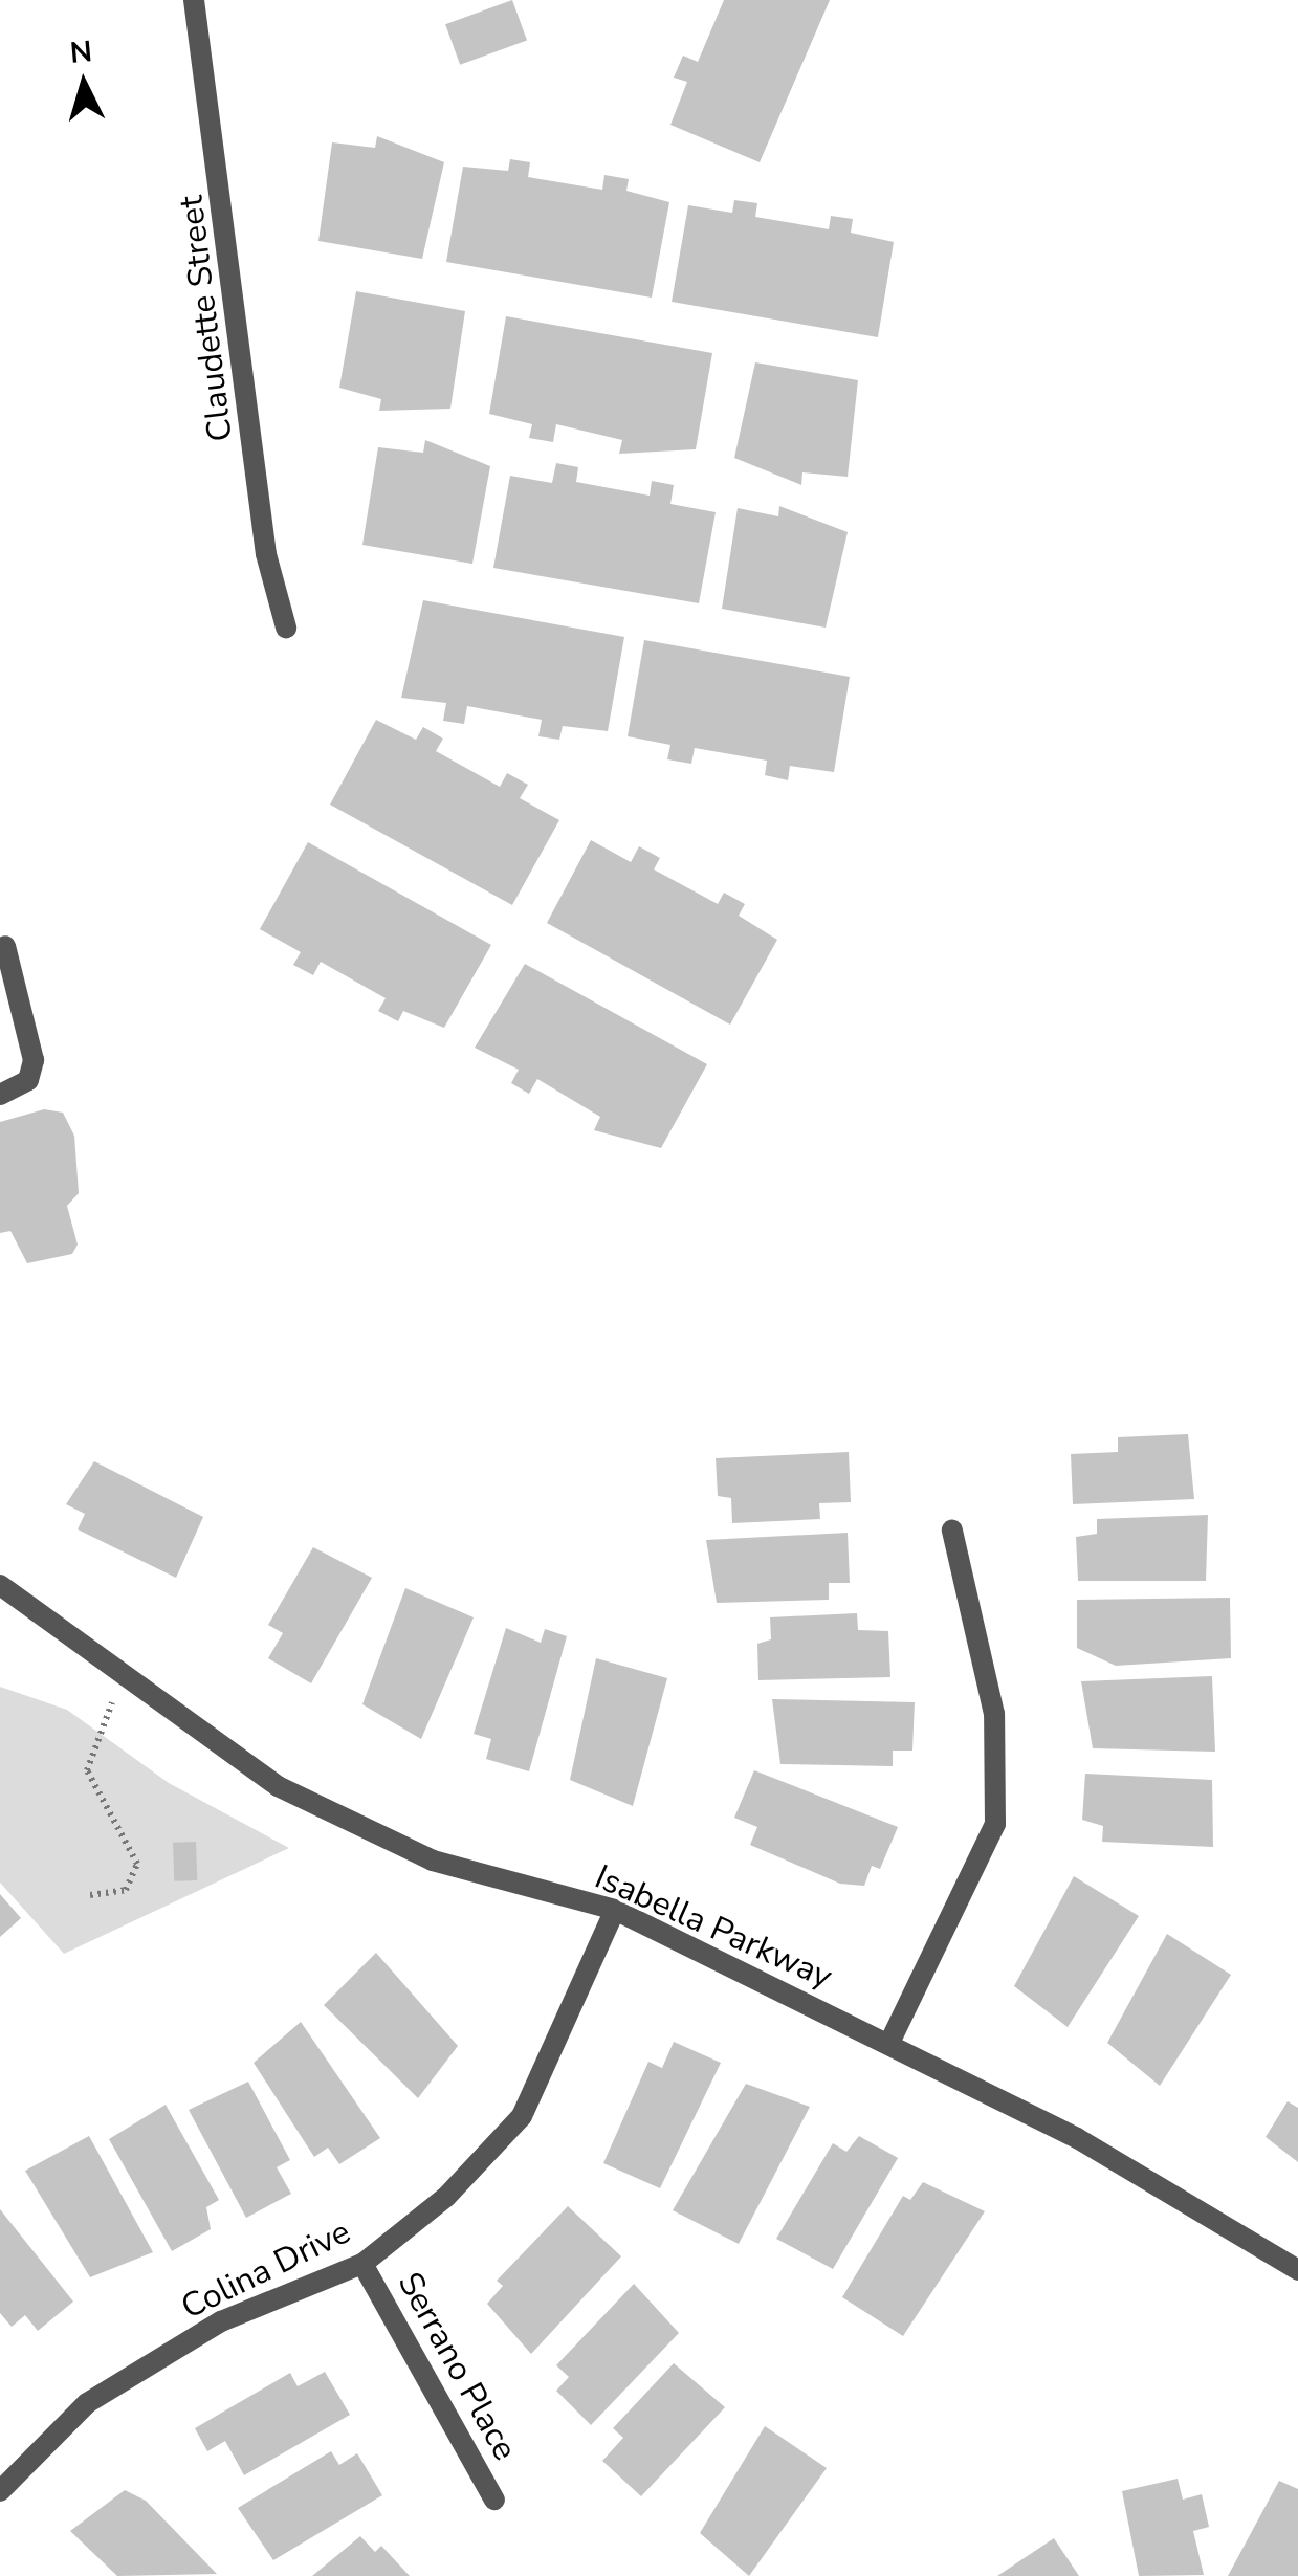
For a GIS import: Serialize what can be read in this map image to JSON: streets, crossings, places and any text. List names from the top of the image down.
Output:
{
  "streets": {
    "street": [
      "Claudette Street",
      "Isabella Parkway",
      "Colina Drive",
      "Serrano Place"
    ]
  },
  "crossings": [
    ["Isabella Parkway", "Colina Drive"],
    ["Colina Drive", "Serrano Place"]
  ],
  "north": "top"
}
